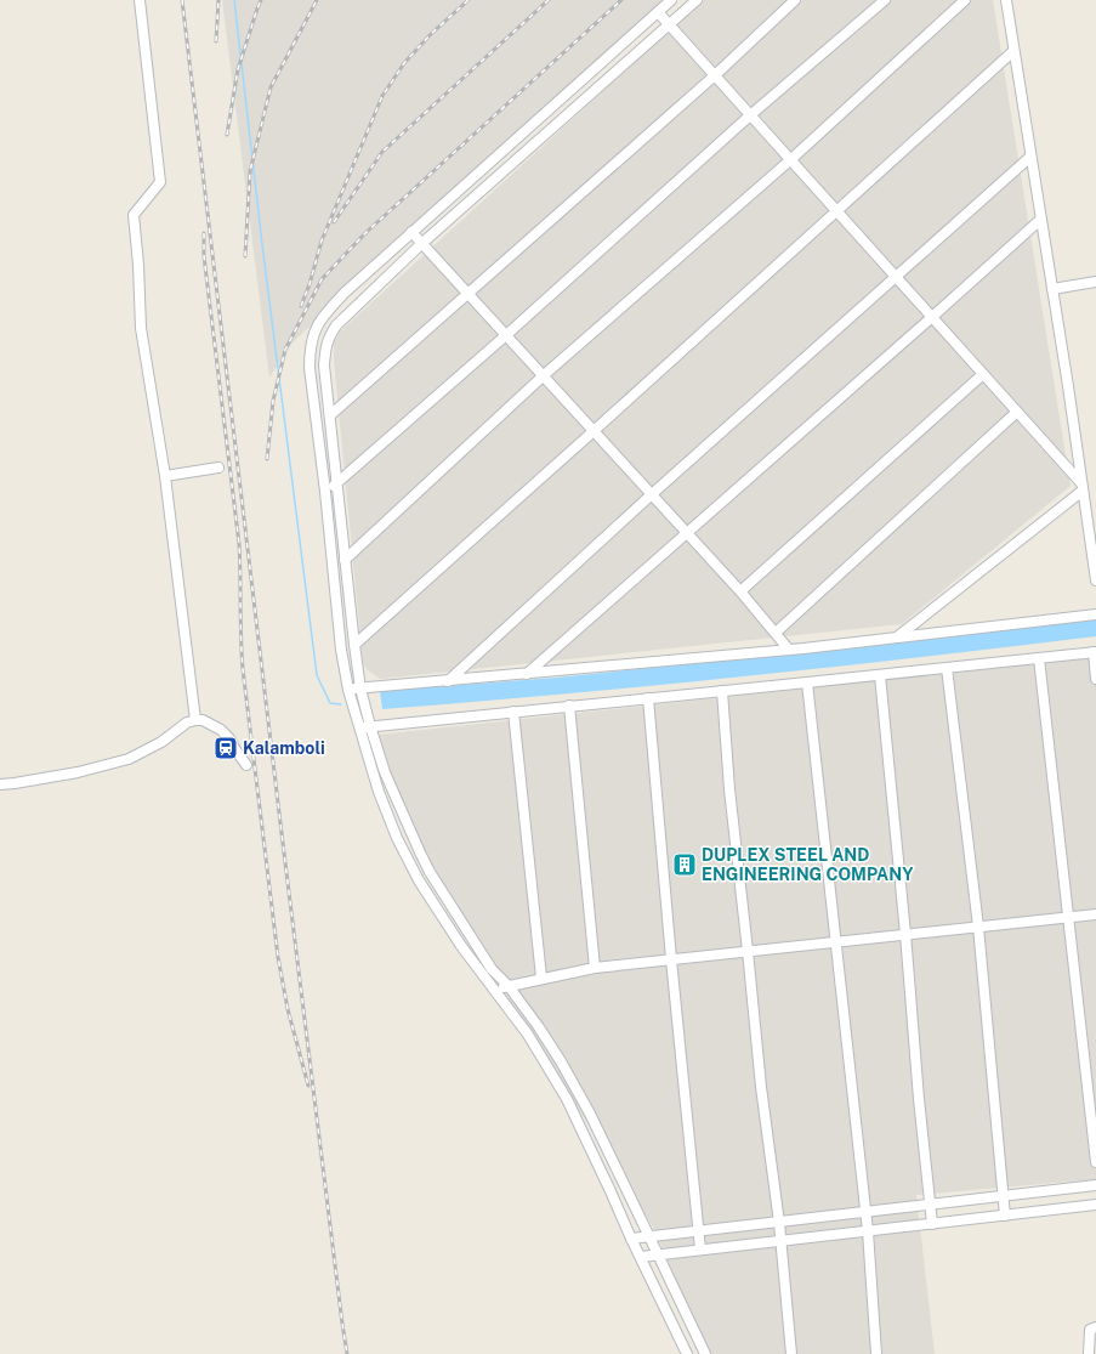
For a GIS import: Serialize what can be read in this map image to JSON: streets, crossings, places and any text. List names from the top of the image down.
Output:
{
  "places": {
    "station": ["Kalamboli"],
    "building": ["DUPLEX STEEL AND ENGINEERING COMPANY"]
  }
}
